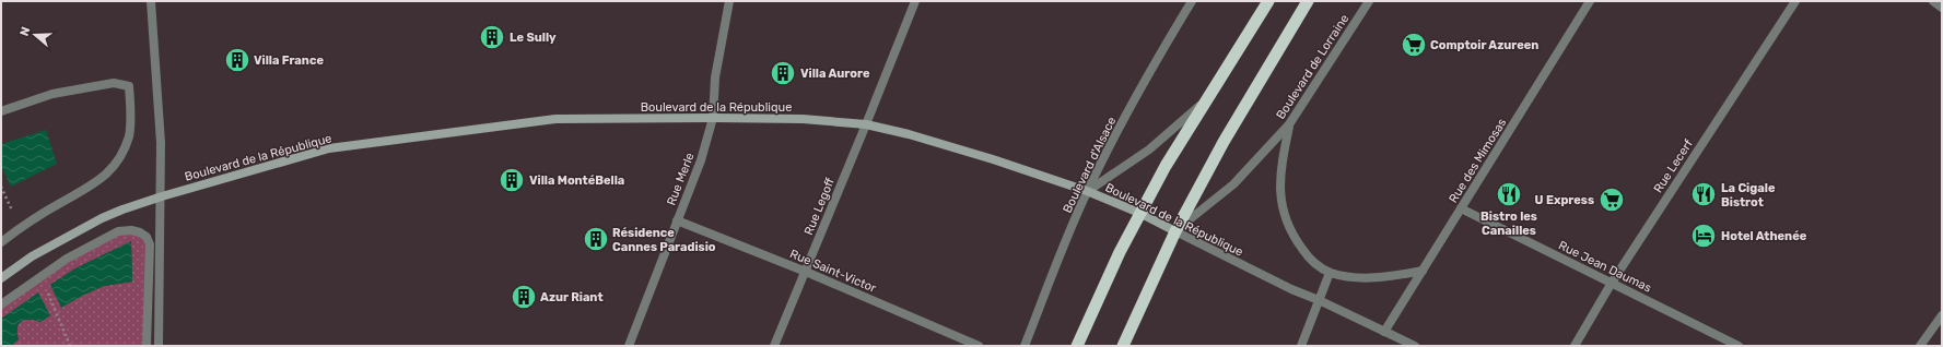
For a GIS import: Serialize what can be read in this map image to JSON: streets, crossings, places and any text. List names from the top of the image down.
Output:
{
  "streets": {
    "main road": ["Boulevard de la République"],
    "street": [
      "Boulevard de Lorraine",
      "Rue des Mimosas",
      "Boulevard d'Alsace",
      "Rue Lecerf",
      "Rue Merle",
      "Rue Legoff",
      "Rue Jean Daumas",
      "Rue Saint-Victor"
    ]
  },
  "crossings": [
    ["Boulevard de Lorraine", "Boulevard de la République"],
    ["Boulevard de la République", "Rue des Mimosas"],
    ["Boulevard de la République", "Boulevard d'Alsace"],
    ["Boulevard de la République", "Rue Merle"],
    ["Boulevard de la République", "Rue Legoff"],
    ["Rue des Mimosas", "Rue Jean Daumas"],
    ["Rue Lecerf", "Rue Jean Daumas"],
    ["Rue Merle", "Rue Saint-Victor"],
    ["Rue Legoff", "Rue Saint-Victor"]
  ],
  "places": {
    "building": [
      "Le Sully",
      "Villa France",
      "Villa Aurore",
      "Villa MontéBella",
      "Résidence Cannes Paradisio",
      "Azur Riant"
    ],
    "supermarket": ["Comptoir Azureen", "U Express"],
    "restaurant": ["Bistro les Canailles", "La Cigale Bistrot"],
    "hotel": ["Hotel Athenée"]
  },
  "north": "left"
}
